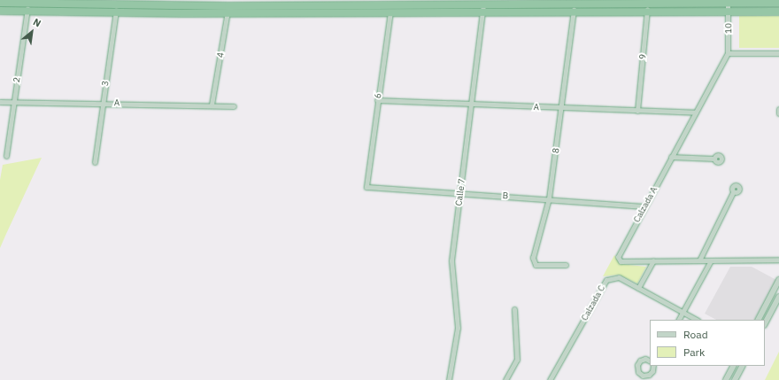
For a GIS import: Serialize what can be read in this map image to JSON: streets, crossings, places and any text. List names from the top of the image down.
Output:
{
  "streets": {
    "street": [
      "10",
      "4",
      "9",
      "2",
      "3",
      "6",
      "A",
      "8",
      "Calle 7",
      "B",
      "Calzada A",
      "Calzada C"
    ]
  },
  "crossings": [
    ["10", "Calzada A"],
    ["4", "A"],
    ["9", "A"],
    ["2", "A"],
    ["3", "A"],
    ["6", "A"],
    ["6", "B"],
    ["A", "8"],
    ["A", "Calle 7"],
    ["A", "Calzada A"],
    ["8", "B"],
    ["Calle 7", "B"],
    ["B", "Calzada A"]
  ],
  "legend": ["Road", "Park"],
  "north": "top right"
}
